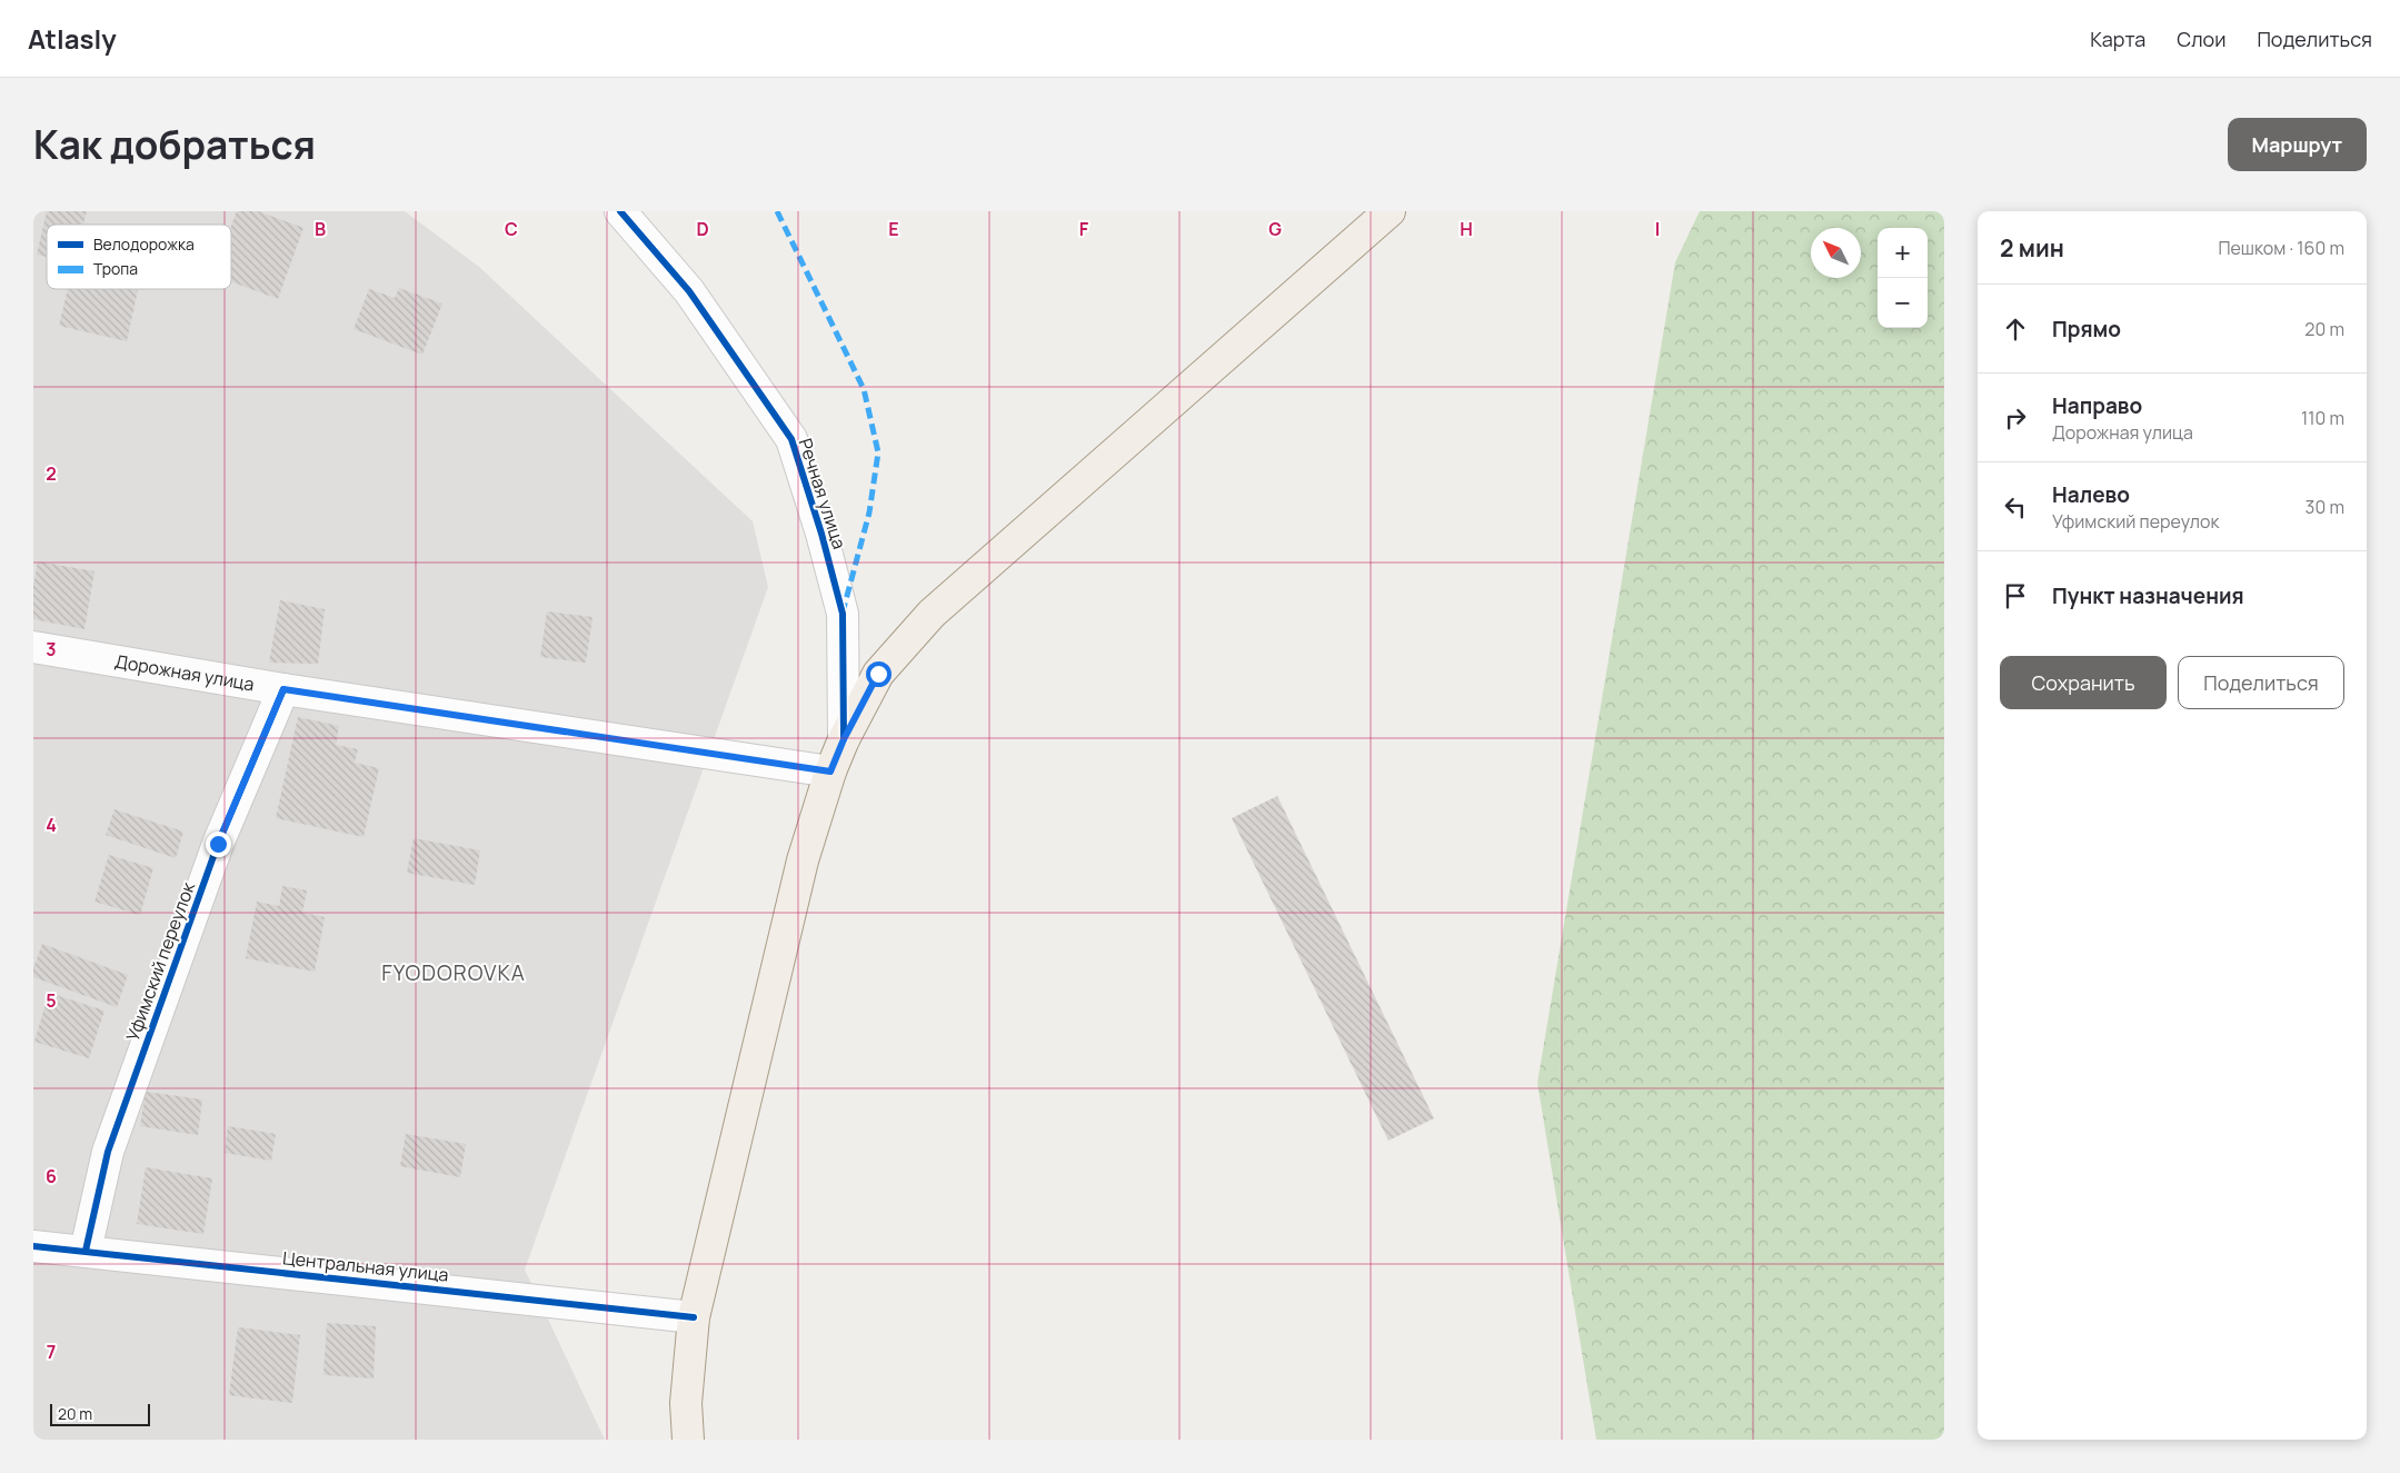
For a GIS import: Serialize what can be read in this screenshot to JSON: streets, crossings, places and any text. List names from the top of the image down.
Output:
{
  "streets": {
    "street": [
      "Речная улица",
      "Дорожная улица",
      "Уфимский переулок",
      "Центральная улица"
    ]
  },
  "crossings": [
    ["Дорожная улица", "Уфимский переулок"],
    ["Уфимский переулок", "Центральная улица"]
  ],
  "districts": ["FYODOROVKA"],
  "legend": ["Велодорожка", "Тропа"],
  "scale_bar": "20 m",
  "north": "top left",
  "page": {
    "header": "Atlasly",
    "nav": ["Карта", "Слои", "Поделиться"],
    "title": "Как добраться",
    "buttons": [
      "Маршрут",
      ["Сохранить", "Поделиться"]
    ],
    "heading": ["2 мин", "Пешком · 160 m"],
    "map_buttons": ["+", "−"],
    "list": [
      ["Прямо", "20 m"],
      ["Направо", "Дорожная улица", "110 m"],
      ["Налево", "Уфимский переулок", "30 m"],
      "Пункт назначения"
    ],
    "scale": "20 m"
  },
  "grid": {
    "columns": [
      "B",
      "C",
      "D",
      "E",
      "F",
      "G",
      "H",
      "I"
    ],
    "rows": [
      "2",
      "3",
      "4",
      "5",
      "6",
      "7"
    ]
  }
}
